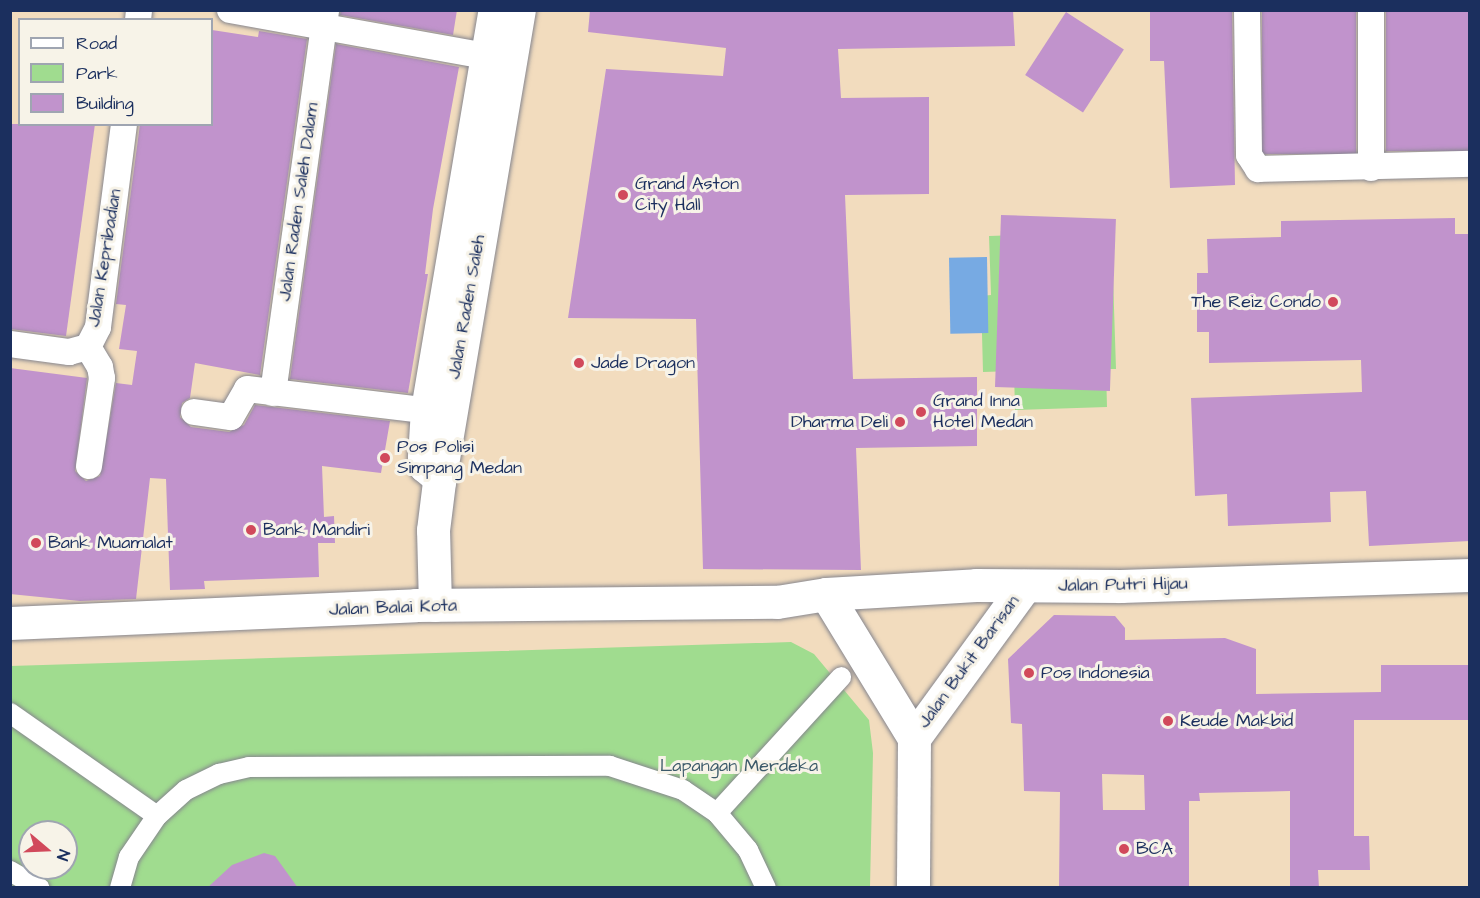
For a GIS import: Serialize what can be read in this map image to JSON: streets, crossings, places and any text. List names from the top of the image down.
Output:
{
  "streets": {
    "main road": [
      "Jalan Raden Saleh",
      "Jalan Putri Hijau",
      "Jalan Balai Kota",
      "Jalan Bukit Barisan"
    ],
    "street": ["Jalan Raden Saleh Dalam", "Jalan Kepribadian"]
  },
  "crossings": [
    ["Jalan Raden Saleh", "Jalan Balai Kota"],
    ["Jalan Putri Hijau", "Jalan Balai Kota"],
    ["Jalan Putri Hijau", "Jalan Bukit Barisan"]
  ],
  "parks": ["Lapangan Merdeka"],
  "places": [
    "Grand Aston City Hall",
    "The Reiz Condo",
    "Jade Dragon",
    "Grand Inna Hotel Medan",
    "Dharma Deli",
    "Pos Polisi Simpang Medan",
    "Bank Mandiri",
    "Bank Muamalat",
    "Pos Indonesia",
    "Keude Makbid",
    "BCA"
  ],
  "legend": ["Road", "Park", "Building"],
  "north": "right"
}
